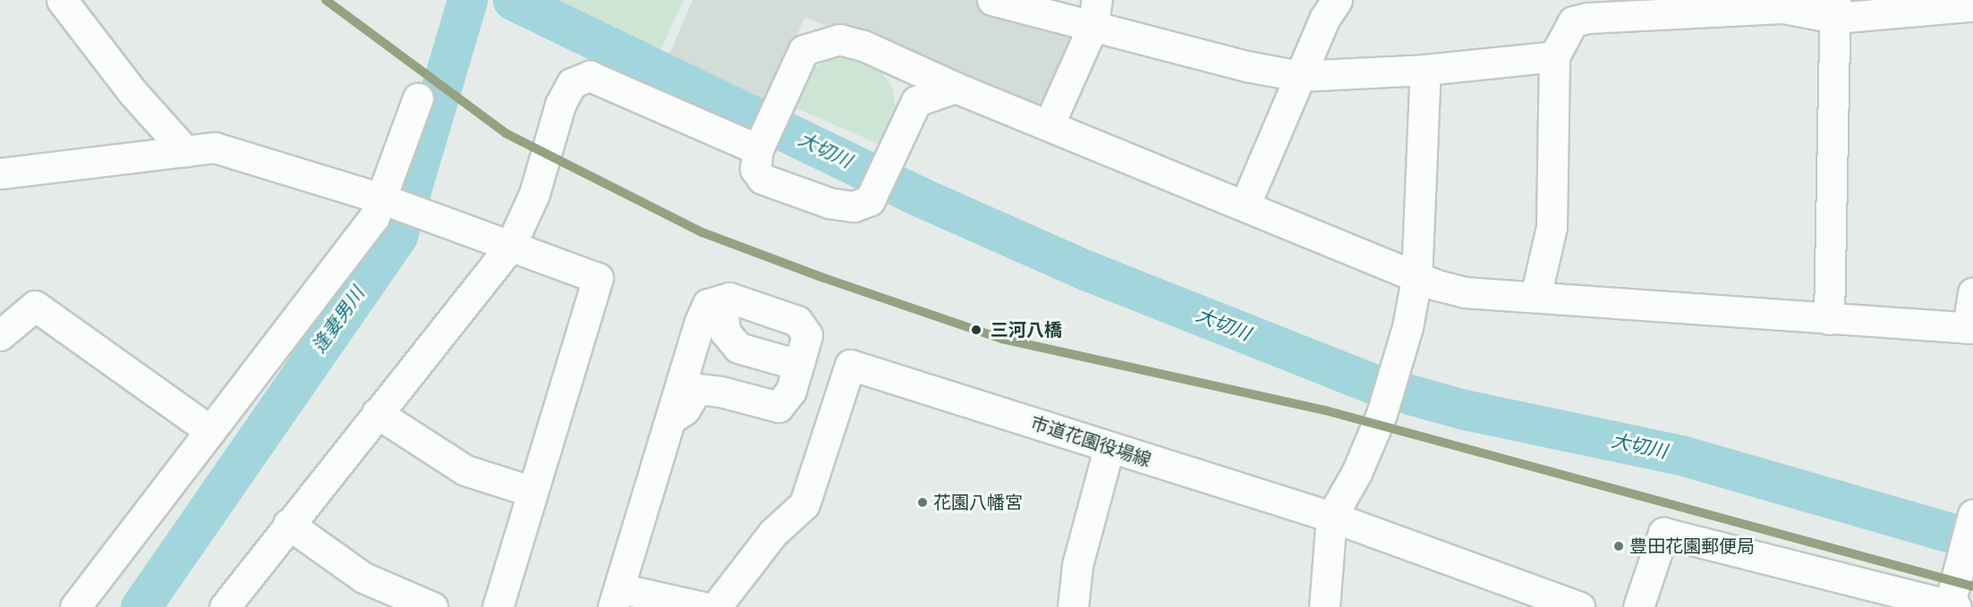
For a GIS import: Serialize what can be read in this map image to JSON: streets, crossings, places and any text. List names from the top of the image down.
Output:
{
  "streets": {
    "street": ["市道花園役場線"]
  },
  "water": ["大切川", "逢妻男川"],
  "places": ["三河八橋", "花園八幡宮", "豊田花園郵便局"]
}
